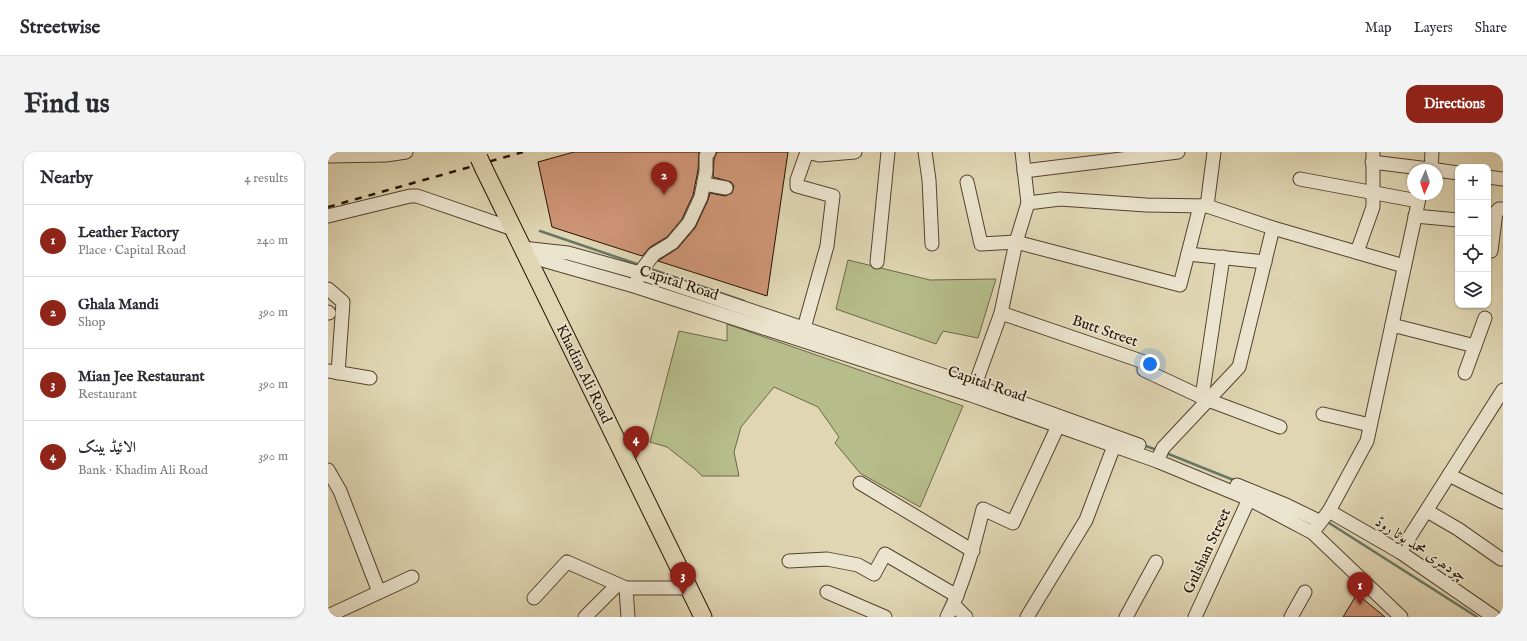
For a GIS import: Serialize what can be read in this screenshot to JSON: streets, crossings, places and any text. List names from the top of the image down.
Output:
{
  "streets": {
    "main road": ["Khadim Ali Road"],
    "street": [
      "Capital Road",
      "Butt Street",
      "چودھری محمد بوٹا روڈ",
      "Gulshan Street"
    ]
  },
  "crossings": [
    ["Capital Road", "Khadim Ali Road"],
    ["Capital Road", "Gulshan Street"]
  ],
  "north": "bottom",
  "page": {
    "header": "Streetwise",
    "nav": ["Map", "Layers", "Share"],
    "buttons": "Directions",
    "title": "Find us",
    "heading": ["Nearby", "4 results"],
    "pins": [
      "2",
      "4",
      "3",
      "1"
    ],
    "map_buttons": ["+", "−"],
    "list": [
      {
        "mark": "1",
        "name": "Leather Factory",
        "note": "Place · Capital Road",
        "value": "240 m"
      },
      {
        "mark": "2",
        "name": "Ghala Mandi",
        "note": "Shop",
        "value": "390 m"
      },
      {
        "mark": "3",
        "name": "Mian Jee Restaurant",
        "note": "Restaurant",
        "value": "390 m"
      },
      {
        "mark": "4",
        "name": "الائیڈ بینک",
        "note": "Bank · Khadim Ali Road",
        "value": "390 m"
      }
    ]
  }
}
